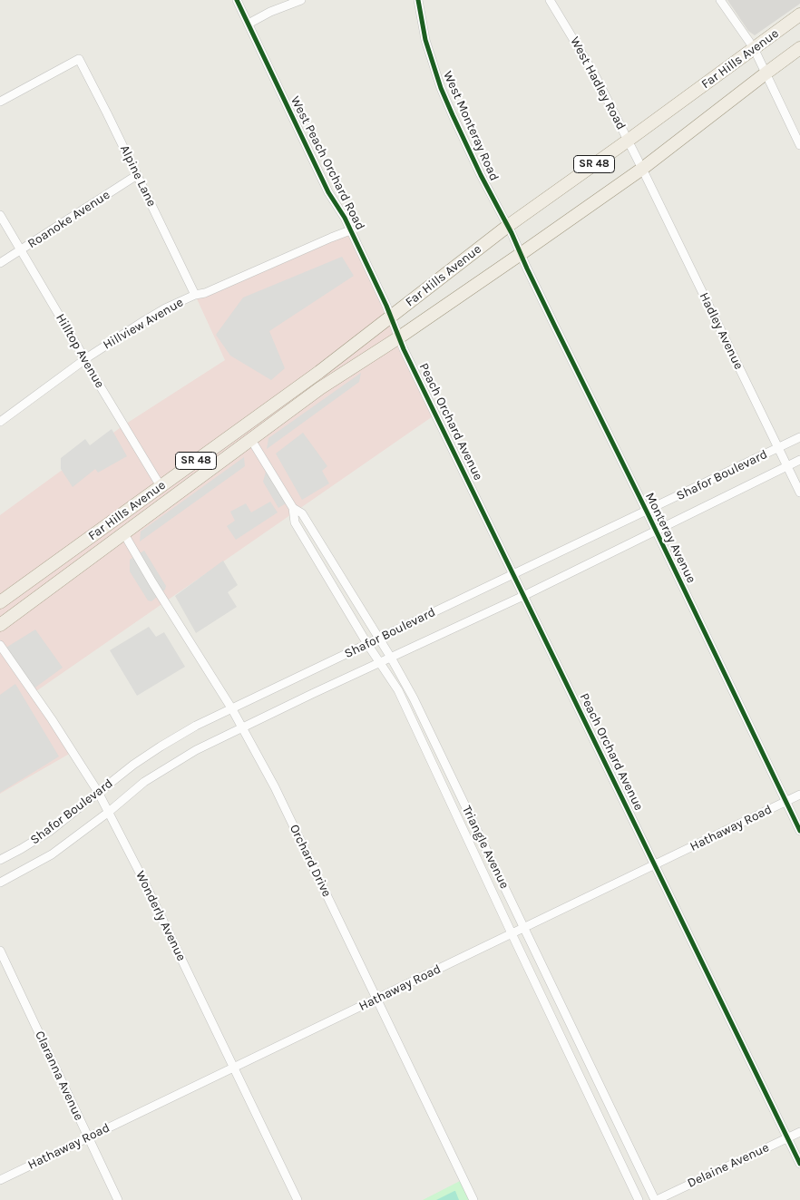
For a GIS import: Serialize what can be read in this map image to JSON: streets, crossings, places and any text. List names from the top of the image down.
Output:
{
  "streets": {
    "main road": ["Far Hills Avenue", "SR 48"],
    "street": [
      "West Hadley Road",
      "West Monteray Road",
      "West Peach Orchard Road",
      "Alpine Lane",
      "Roanoke Avenue",
      "Hillview Avenue",
      "Hadley Avenue",
      "Hilltop Avenue",
      "Peach Orchard Avenue",
      "Shafor Boulevard",
      "Monteray Avenue",
      "Hathaway Road",
      "Triangle Avenue",
      "Orchard Drive",
      "Wonderly Avenue",
      "Claranna Avenue",
      "Delaine Avenue"
    ]
  },
  "crossings": [
    ["Far Hills Avenue", "West Hadley Road"],
    ["Far Hills Avenue", "West Monteray Road"],
    ["Far Hills Avenue", "West Peach Orchard Road"],
    ["Far Hills Avenue", "Hadley Avenue"],
    ["Far Hills Avenue", "Hilltop Avenue"],
    ["Far Hills Avenue", "Peach Orchard Avenue"],
    ["Far Hills Avenue", "Monteray Avenue"],
    ["Far Hills Avenue", "Triangle Avenue"],
    ["Far Hills Avenue", "Orchard Drive"],
    ["West Hadley Road", "Hadley Avenue"],
    ["West Monteray Road", "Monteray Avenue"],
    ["West Peach Orchard Road", "Hillview Avenue"],
    ["West Peach Orchard Road", "Peach Orchard Avenue"],
    ["Alpine Lane", "Roanoke Avenue"],
    ["Alpine Lane", "Hillview Avenue"],
    ["Roanoke Avenue", "Hilltop Avenue"],
    ["Hillview Avenue", "Hilltop Avenue"],
    ["Hadley Avenue", "Shafor Boulevard"],
    ["Peach Orchard Avenue", "Shafor Boulevard"],
    ["Peach Orchard Avenue", "Hathaway Road"],
    ["Peach Orchard Avenue", "Delaine Avenue"],
    ["Shafor Boulevard", "Monteray Avenue"],
    ["Shafor Boulevard", "Triangle Avenue"],
    ["Shafor Boulevard", "Orchard Drive"],
    ["Shafor Boulevard", "Wonderly Avenue"],
    ["Monteray Avenue", "Hathaway Road"],
    ["Hathaway Road", "Triangle Avenue"],
    ["Hathaway Road", "Orchard Drive"],
    ["Hathaway Road", "Wonderly Avenue"],
    ["Hathaway Road", "Claranna Avenue"],
    ["Triangle Avenue", "Delaine Avenue"]
  ]
}
